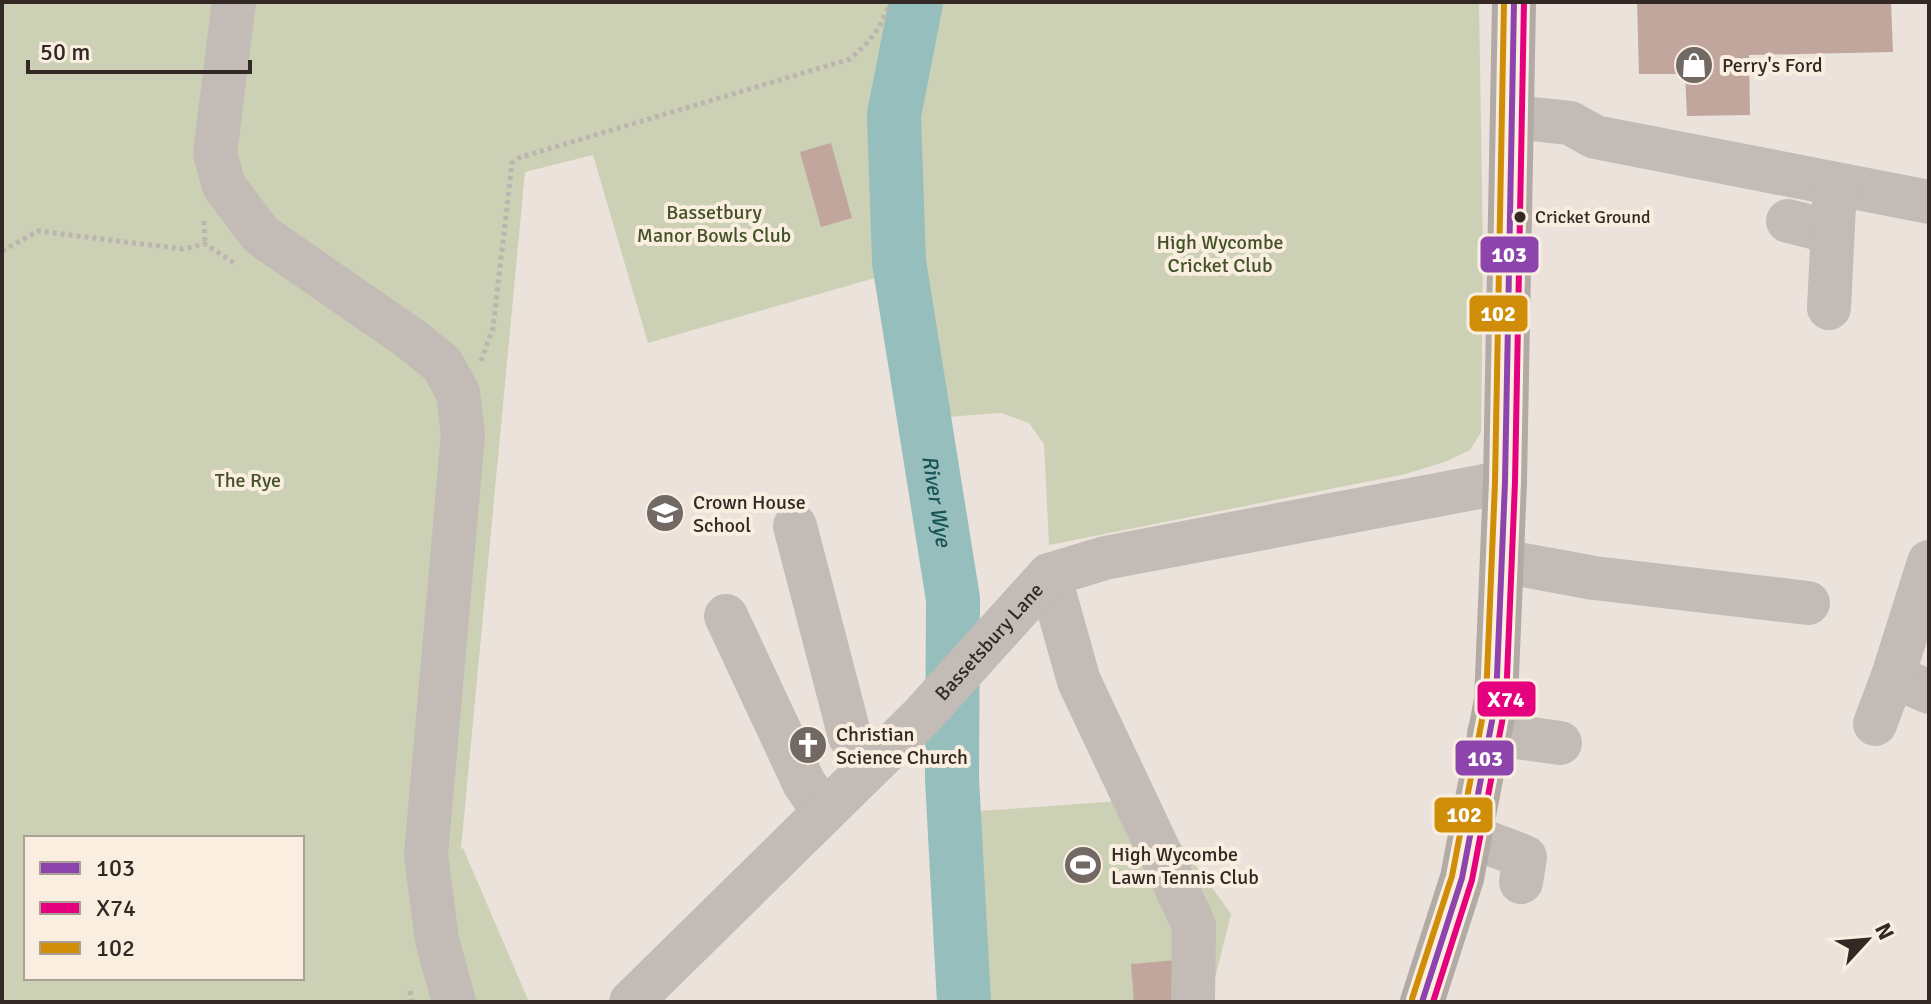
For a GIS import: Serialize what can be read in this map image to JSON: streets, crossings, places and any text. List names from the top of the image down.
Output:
{
  "streets": {
    "street": ["Bassetsbury Lane"]
  },
  "water": ["River Wye"],
  "parks": ["Bassetbury Manor Bowls Club", "High Wycombe Cricket Club", "The Rye"],
  "places": {
    "shop": ["Perry's Ford"],
    "other": ["Cricket Ground"],
    "school or university": ["Crown House School"],
    "church": ["Christian Science Church"],
    "sports": ["High Wycombe Lawn Tennis Club"]
  },
  "lines": ["transit line 103", "transit line X74", "transit line 102"],
  "legend": ["103", "X74", "102"],
  "scale_bar": "50 m",
  "north": "top right"
}
